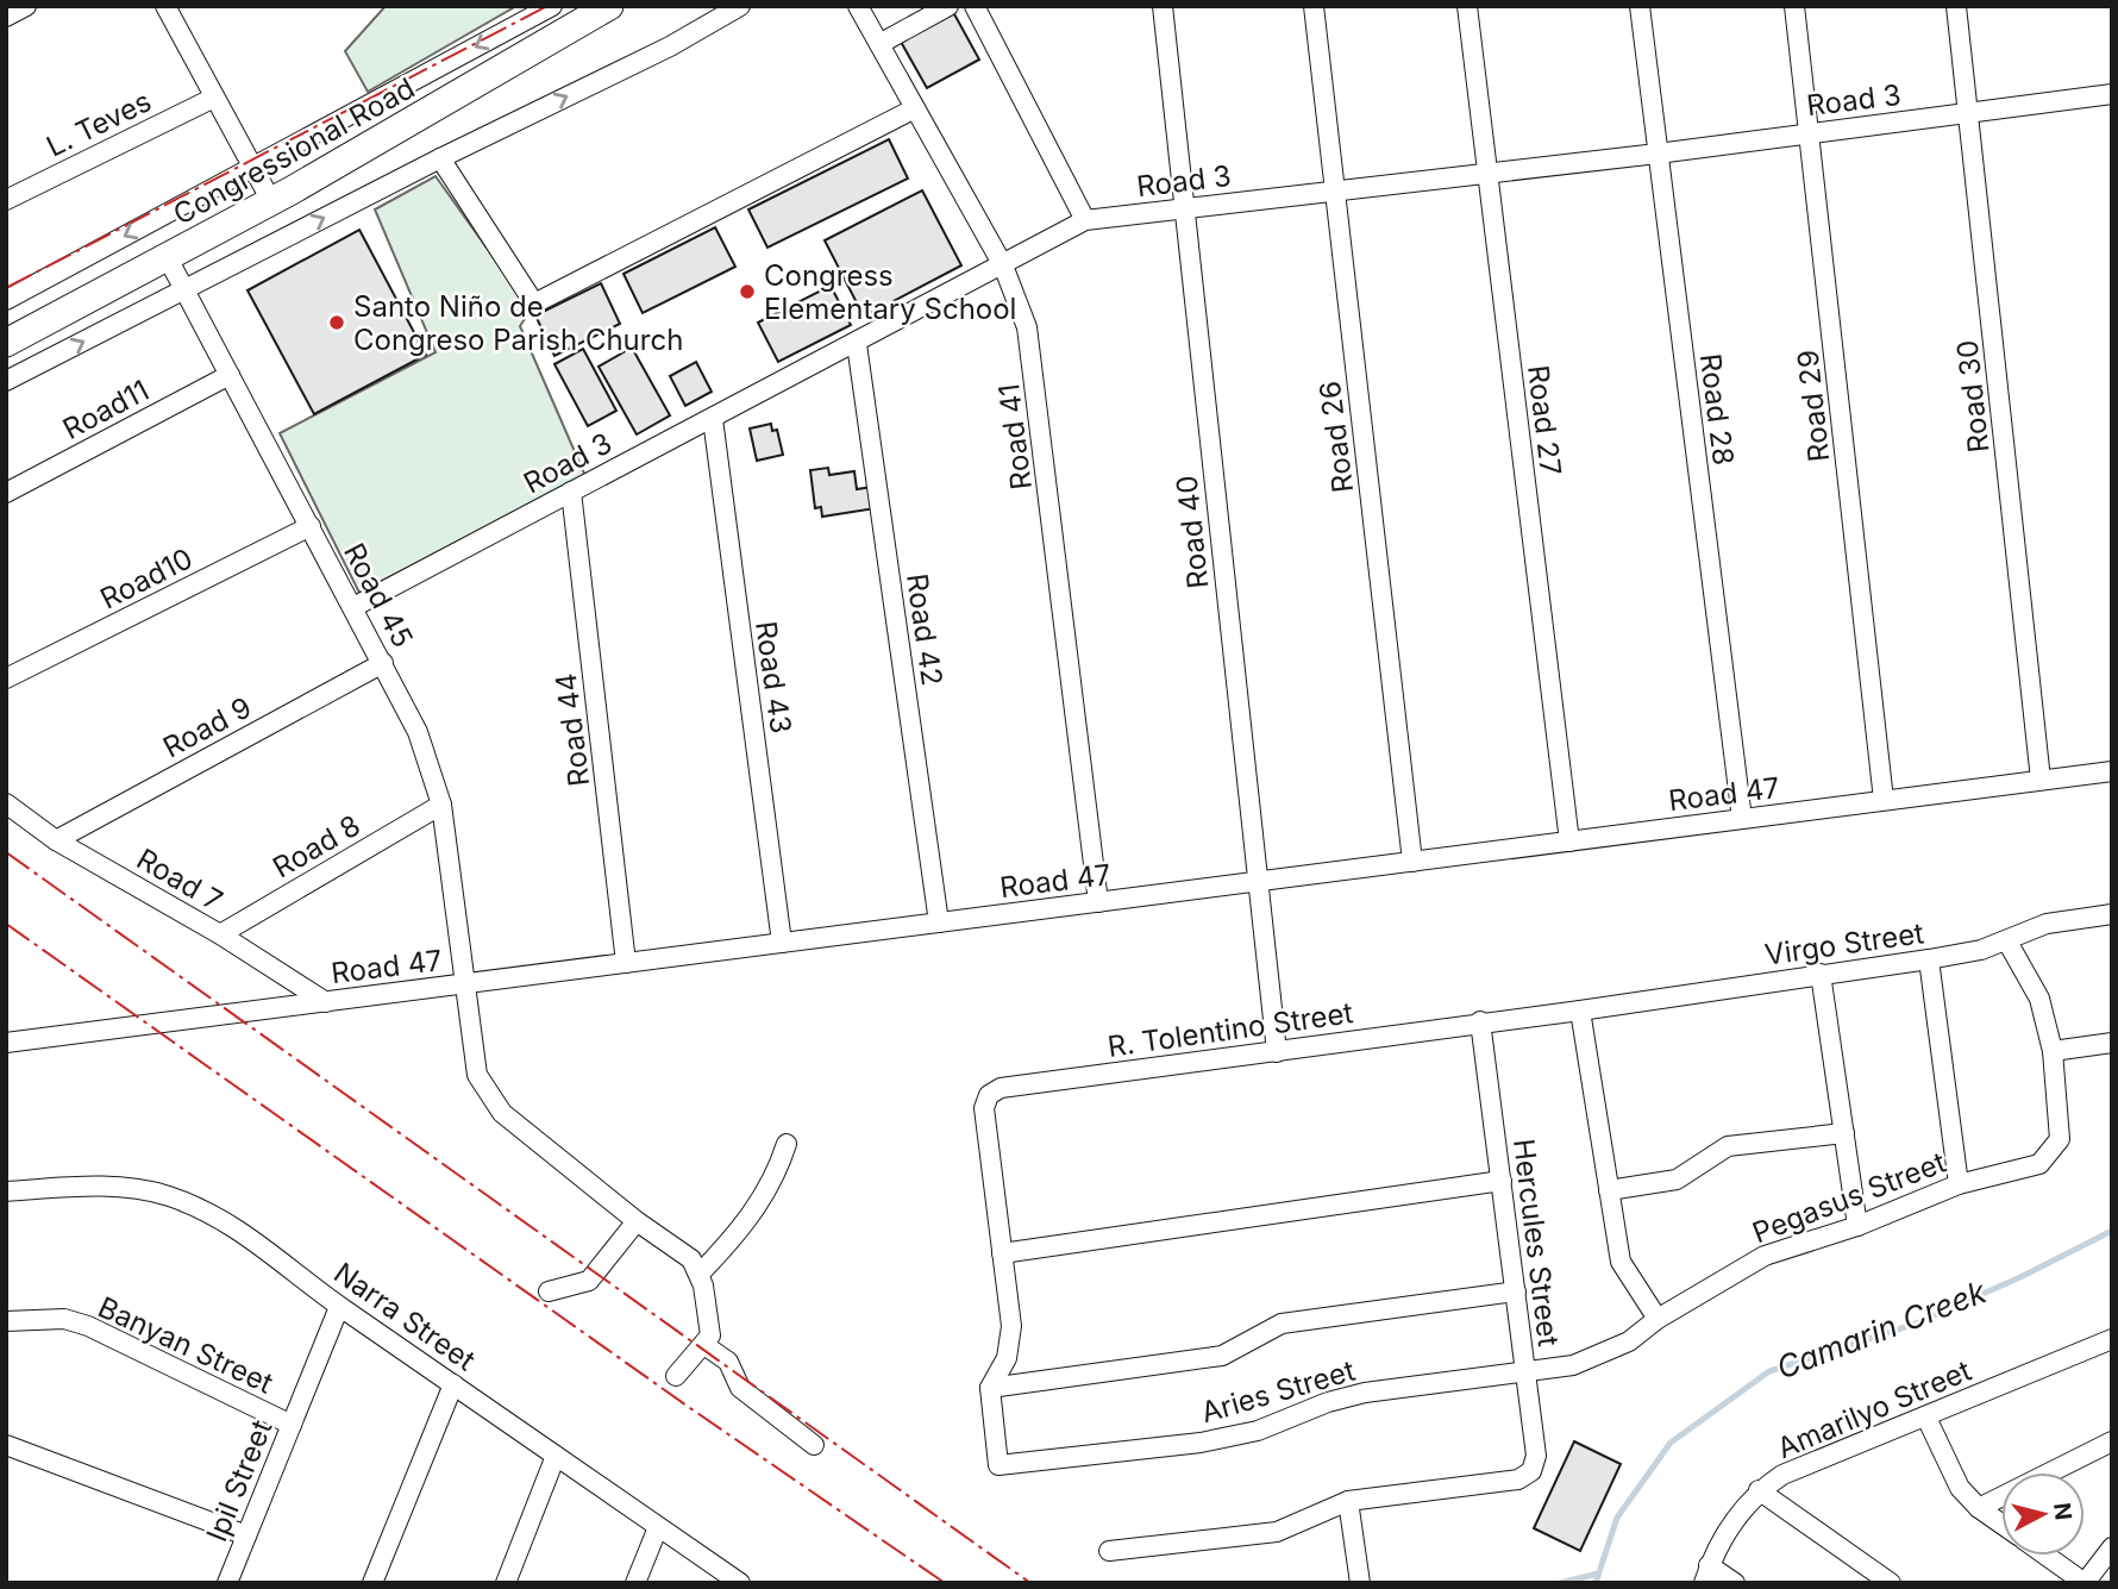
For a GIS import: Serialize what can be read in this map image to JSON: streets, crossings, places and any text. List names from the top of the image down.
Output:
{
  "streets": {
    "main road": ["Congressional Road"],
    "street": [
      "Road 3",
      "L. Teves",
      "Road 30",
      "Road 29",
      "Road11",
      "Road 28",
      "Road 27",
      "Road 41",
      "Road 26",
      "Road 40",
      "Road10",
      "Road 45",
      "Road 42",
      "Road 43",
      "Road 9",
      "Road 44",
      "Road 47",
      "Road 8",
      "Road 7",
      "Virgo Street",
      "R. Tolentino Street",
      "Pegasus Street",
      "Hercules Street",
      "Narra Street",
      "Banyan Street",
      "Aries Street",
      "Amarilyo Street",
      "Ipil Street"
    ]
  },
  "crossings": [
    ["Road 3", "Road 30"],
    ["Road 3", "Road 29"],
    ["Road 3", "Road 28"],
    ["Road 3", "Road 27"],
    ["Road 3", "Road 41"],
    ["Road 3", "Road 26"],
    ["Road 3", "Road 40"],
    ["Road 3", "Road 45"],
    ["Road 3", "Road 42"],
    ["Road 3", "Road 43"],
    ["Road 3", "Road 44"],
    ["Congressional Road", "Road 45"],
    ["Road 30", "Road 47"],
    ["Road 29", "Road 47"],
    ["Road11", "Road 45"],
    ["Road 28", "Road 47"],
    ["Road 27", "Road 47"],
    ["Road 41", "Road 47"],
    ["Road 26", "Road 47"],
    ["Road 40", "Road 47"],
    ["Road 40", "R. Tolentino Street"],
    ["Road10", "Road 45"],
    ["Road 45", "Road 9"],
    ["Road 45", "Road 47"],
    ["Road 45", "Road 8"],
    ["Road 42", "Road 47"],
    ["Road 43", "Road 47"],
    ["Road 9", "Road 7"],
    ["Road 44", "Road 47"],
    ["Road 47", "Road 7"],
    ["Road 8", "Road 7"],
    ["Virgo Street", "R. Tolentino Street"],
    ["Virgo Street", "Hercules Street"],
    ["R. Tolentino Street", "Hercules Street"],
    ["Pegasus Street", "Aries Street"],
    ["Hercules Street", "Aries Street"],
    ["Narra Street", "Ipil Street"],
    ["Banyan Street", "Ipil Street"]
  ],
  "water": ["Camarin Creek"],
  "places": ["Congress Elementary School", "Santo Niño de Congreso Parish Church"],
  "north": "right"
}
